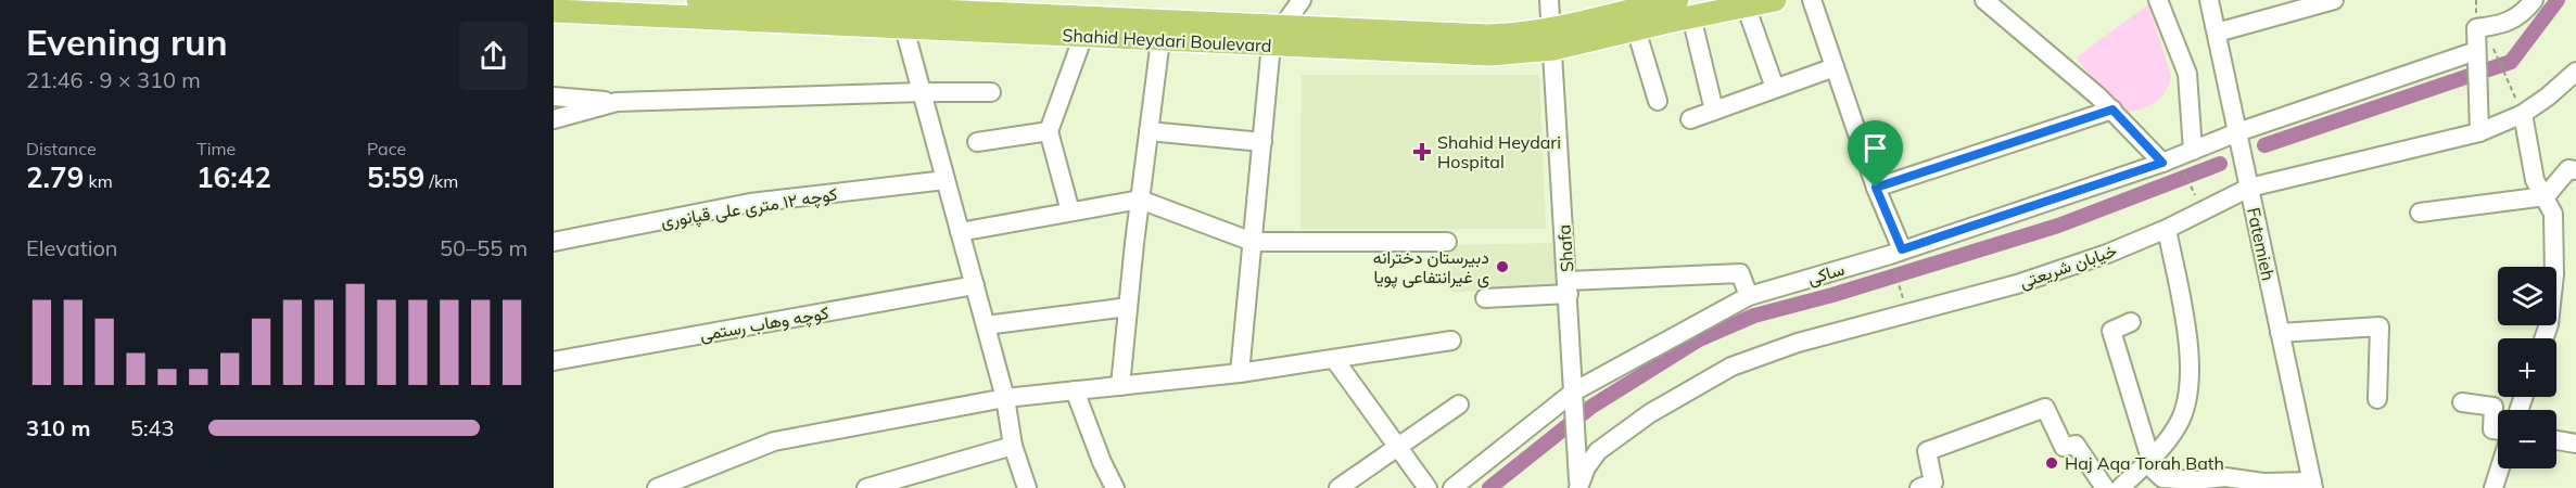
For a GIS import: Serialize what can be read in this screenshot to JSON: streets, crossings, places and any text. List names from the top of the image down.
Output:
{
  "streets": {
    "main road": ["Shahid Heydari Boulevard"],
    "street": [
      "کوچه ۱۲ متری علی قپانوری",
      "Fatemieh",
      "Shafa",
      "خیابان شریعتی",
      "ساکی",
      "کوچه وهاب رستمی"
    ]
  },
  "crossings": [
    ["Shahid Heydari Boulevard", "Shafa"],
    ["Fatemieh", "خیابان شریعتی"],
    ["Fatemieh", "ساکی"],
    ["Shafa", "خیابان شریعتی"],
    ["Shafa", "ساکی"]
  ],
  "places": {
    "health": ["Shahid Heydari Hospital"],
    "other": ["دبیرستان دخترانه ی غیرانتفاعی پویا", "Haj Aqa Torah Bath"]
  },
  "page": {
    "heading": ["Evening run", "21:46 · 9 × 310 m"],
    "stats": [
      ["Distance", "2.79 km"],
      ["Time", "16:42"],
      ["Pace", "5:59 /km"]
    ],
    "chart": ["Elevation", "50–55 m"],
    "map_buttons": ["+", "−"],
    "list": [
      {
        "name": "310 m",
        "note": "5:43"
      }
    ]
  }
}
